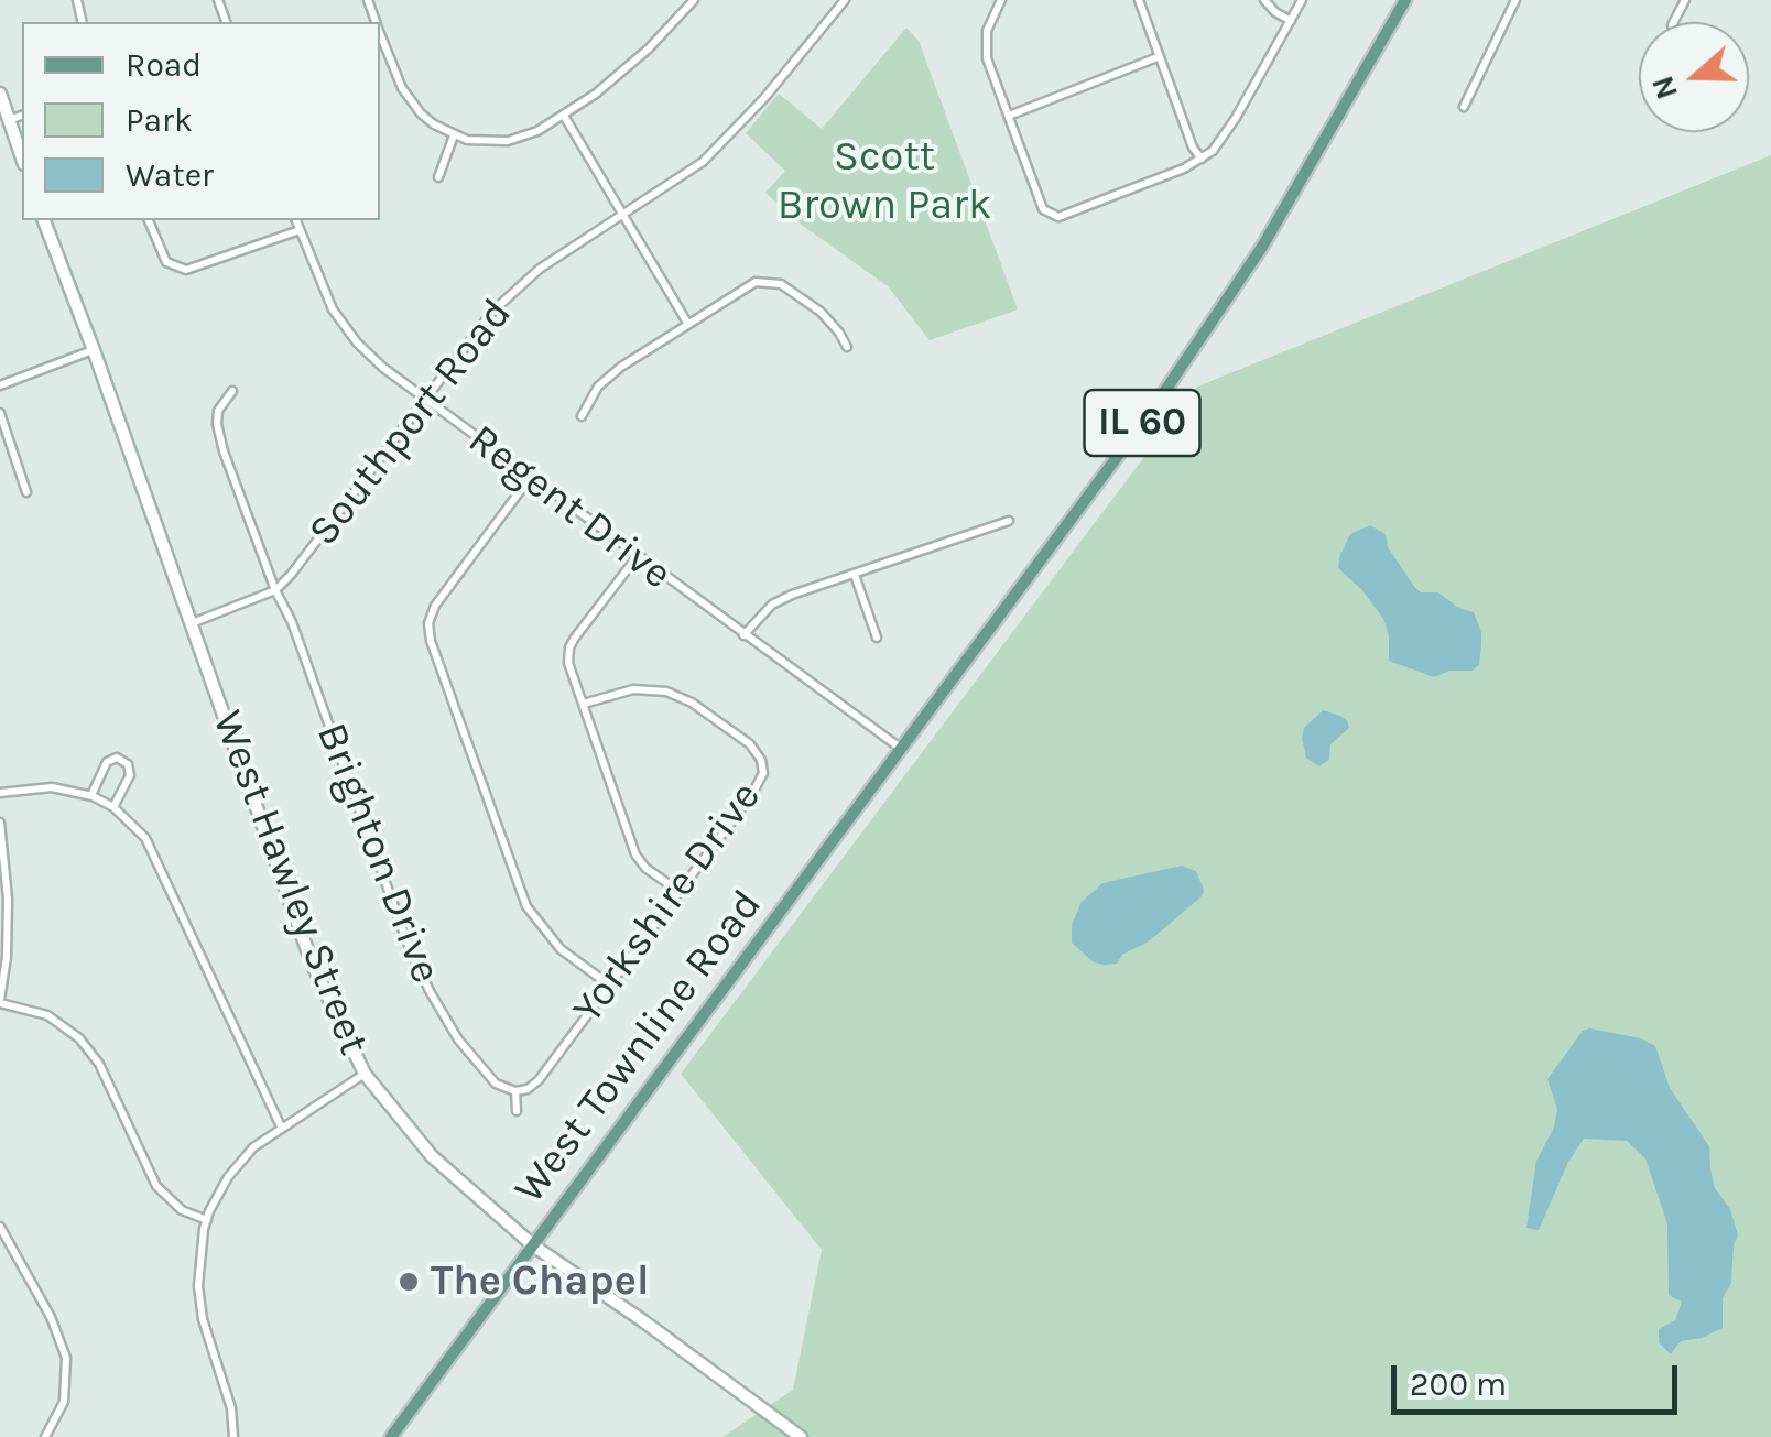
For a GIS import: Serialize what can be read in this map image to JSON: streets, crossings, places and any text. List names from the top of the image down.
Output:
{
  "streets": {
    "main road": ["IL 60", "West Townline Road"],
    "street": [
      "Southport Road",
      "Regent Drive",
      "Brighton Drive",
      "West Hawley Street",
      "Yorkshire Drive"
    ]
  },
  "crossings": [
    ["Southport Road", "Regent Drive"],
    ["Southport Road", "Brighton Drive"],
    ["IL 60", "Regent Drive"],
    ["IL 60", "West Townline Road"],
    ["Regent Drive", "West Townline Road"],
    ["Brighton Drive", "Yorkshire Drive"],
    ["West Hawley Street", "West Townline Road"]
  ],
  "parks": ["Scott Brown Park"],
  "places": ["The Chapel"],
  "legend": ["Road", "Park", "Water"],
  "scale_bar": "200 m",
  "north": "left"
}
